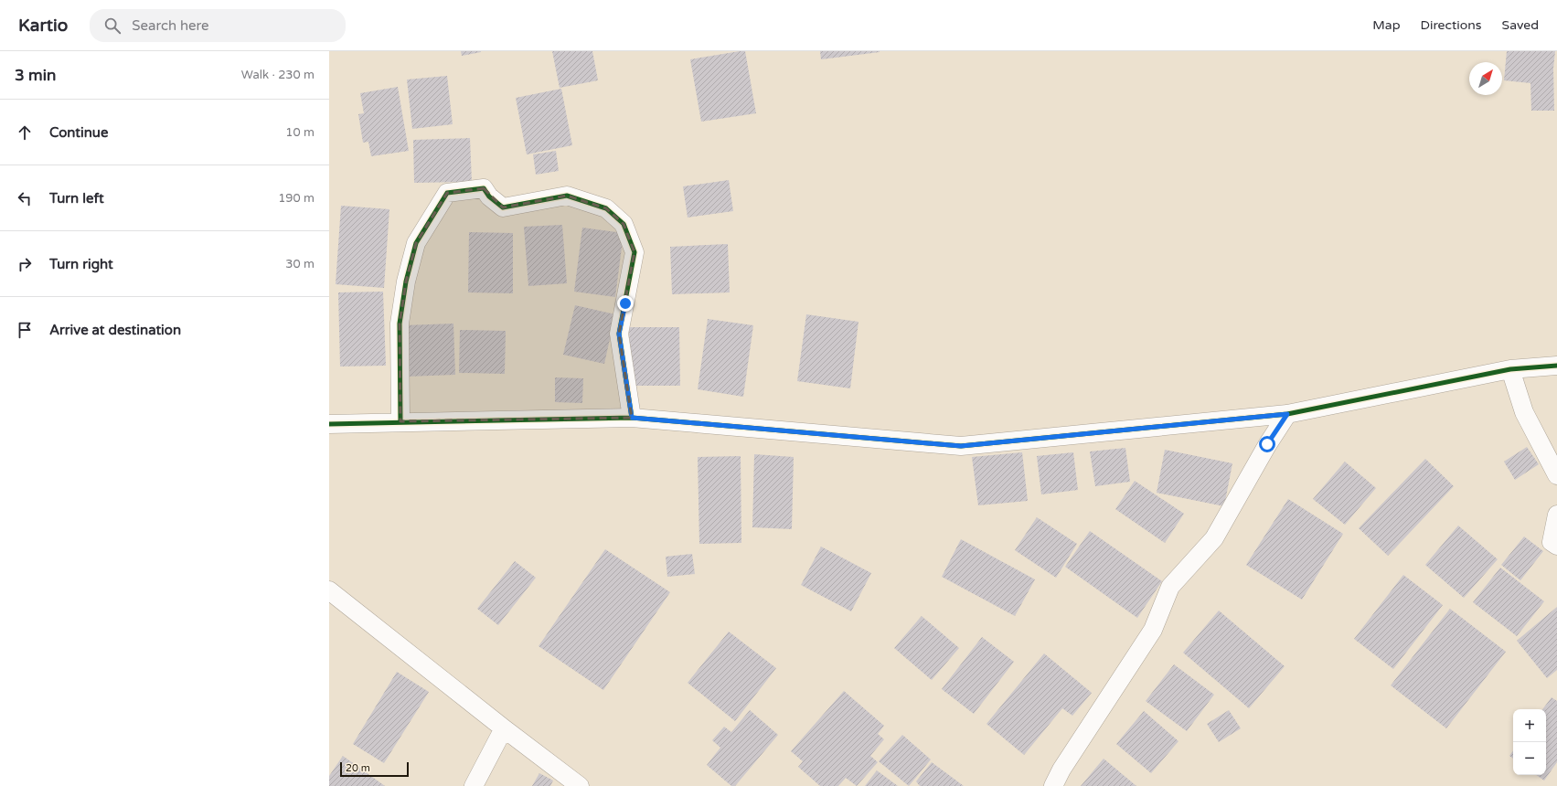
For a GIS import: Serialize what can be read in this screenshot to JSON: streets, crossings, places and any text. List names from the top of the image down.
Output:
{
  "scale_bar": "20 m",
  "north": "top right",
  "page": {
    "header": "Kartio",
    "search": "Search here",
    "nav": ["Map", "Directions", "Saved"],
    "heading": ["3 min", "Walk · 230 m"],
    "list": [
      ["Continue", "10 m"],
      ["Turn left", "190 m"],
      ["Turn right", "30 m"],
      "Arrive at destination"
    ],
    "map_buttons": ["+", "−"],
    "scale": "20 m"
  }
}
